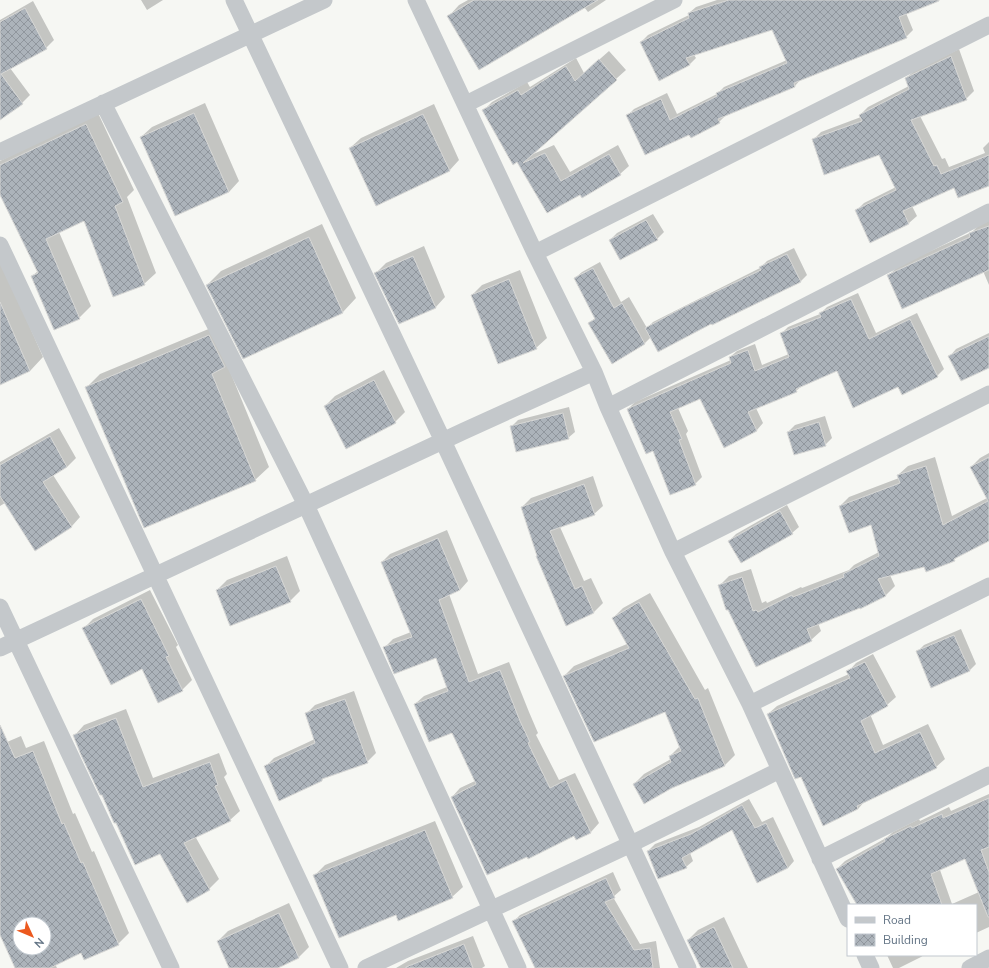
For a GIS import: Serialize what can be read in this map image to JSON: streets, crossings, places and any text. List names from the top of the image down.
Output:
{
  "legend": ["Road", "Building"],
  "north": "bottom right"
}
